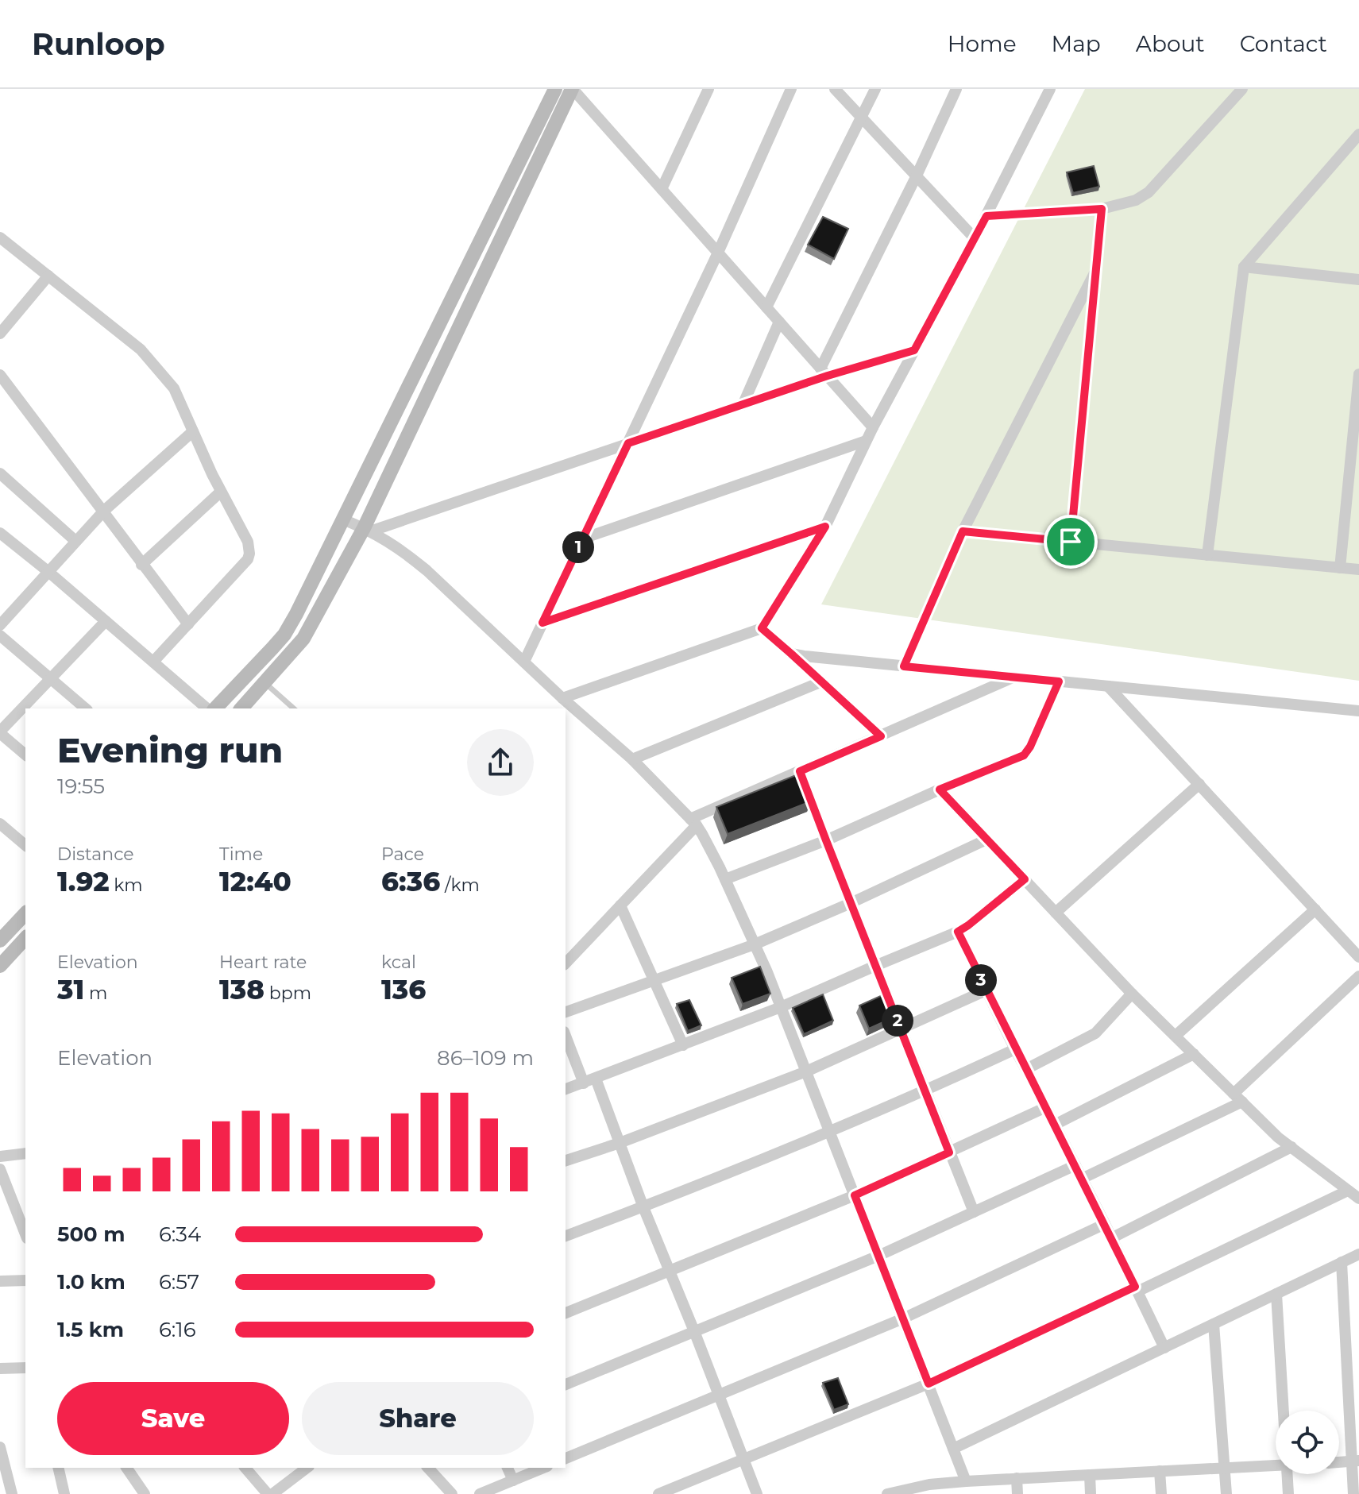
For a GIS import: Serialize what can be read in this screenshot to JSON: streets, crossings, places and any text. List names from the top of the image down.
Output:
{
  "page": {
    "header": "Runloop",
    "nav": [
      "Home",
      "Map",
      "About",
      "Contact"
    ],
    "pins": ["1", "3", "2"],
    "heading": ["Evening run", "19:55"],
    "stats": [
      ["Distance", "1.92 km"],
      ["Time", "12:40"],
      ["Pace", "6:36 /km"],
      ["Elevation", "31 m"],
      ["Heart rate", "138 bpm"],
      ["kcal", "136"]
    ],
    "chart": ["Elevation", "86–109 m"],
    "list": [
      {
        "name": "500 m",
        "note": "6:34"
      },
      {
        "name": "1.0 km",
        "note": "6:57"
      },
      {
        "name": "1.5 km",
        "note": "6:16"
      }
    ],
    "buttons": ["Save", "Share"]
  }
}
